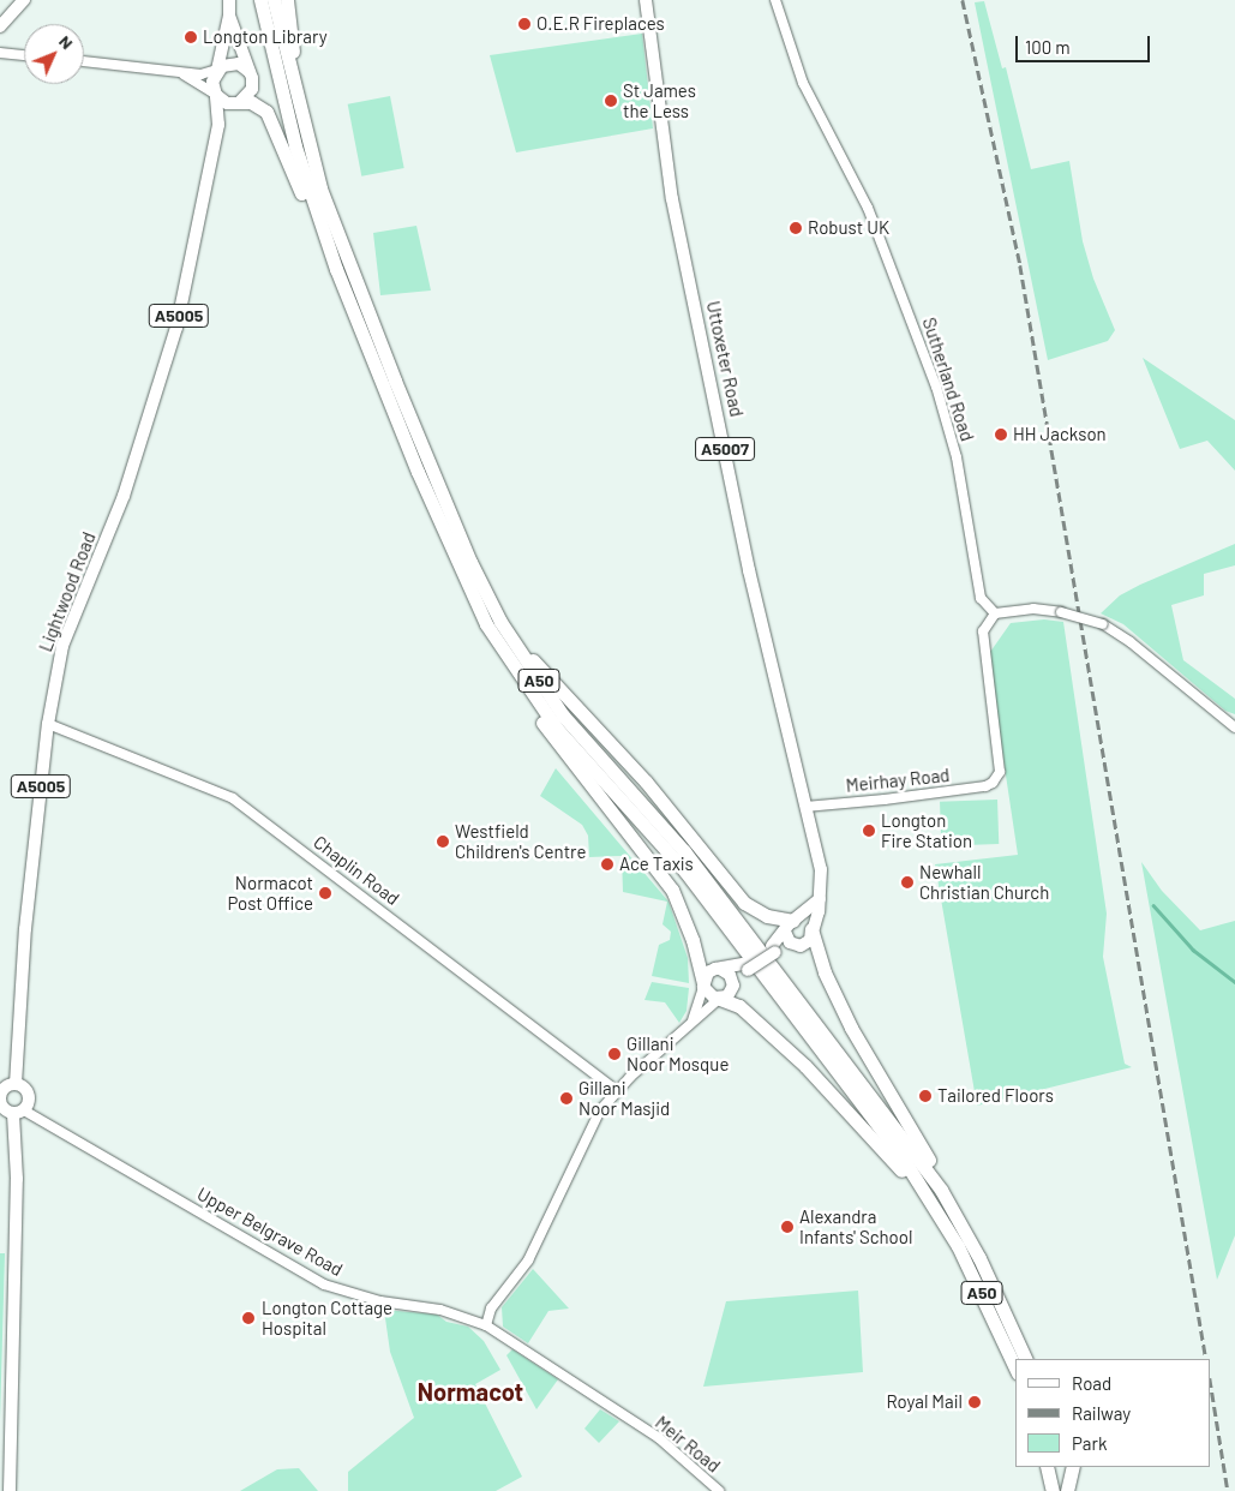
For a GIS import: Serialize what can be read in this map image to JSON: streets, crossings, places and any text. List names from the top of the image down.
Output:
{
  "streets": {
    "highway": ["A50"],
    "main road": [
      "A5005",
      "Uttoxeter Road",
      "A5007",
      "Lightwood Road"
    ],
    "street": [
      "Sutherland Road",
      "Meirhay Road",
      "Chaplin Road",
      "Upper Belgrave Road",
      "Meir Road"
    ]
  },
  "crossings": [
    ["A5005", "Lightwood Road"],
    ["A5005", "Upper Belgrave Road"],
    ["Uttoxeter Road", "Meirhay Road"],
    ["Sutherland Road", "Meirhay Road"],
    ["Lightwood Road", "Chaplin Road"],
    ["Upper Belgrave Road", "Meir Road"]
  ],
  "districts": ["Normacot"],
  "places": [
    "O.E.R Fireplaces",
    "Longton Library",
    "St James the Less",
    "Robust UK",
    "HH Jackson",
    "Longton Fire Station",
    "Westfield Children's Centre",
    "Ace Taxis",
    "Newhall Christian Church",
    "Normacot Post Office",
    "Gillani Noor Mosque",
    "Tailored Floors",
    "Gillani Noor Masjid",
    "Alexandra Infants' School",
    "Longton Cottage Hospital",
    "Royal Mail"
  ],
  "legend": ["Road", "Railway", "Park"],
  "scale_bar": "100 m",
  "north": "top right"
}
